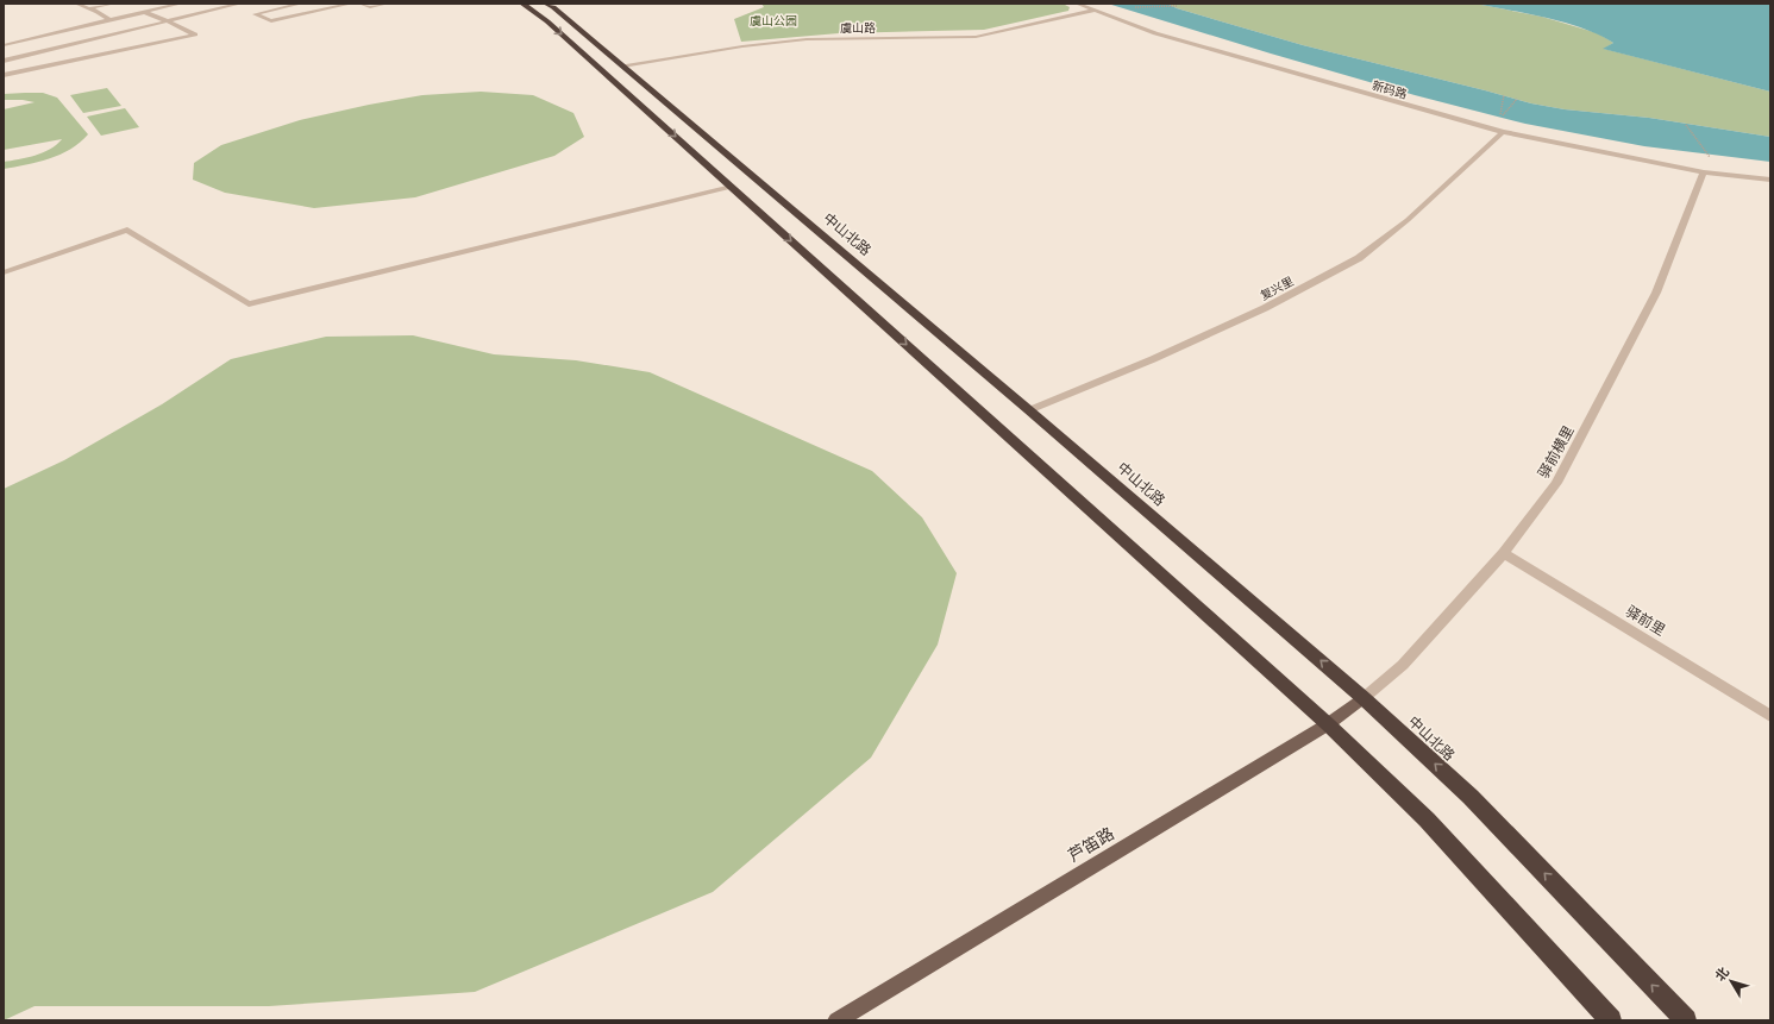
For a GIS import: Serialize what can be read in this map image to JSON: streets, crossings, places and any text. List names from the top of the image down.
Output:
{
  "streets": {
    "highway": ["中山北路"],
    "main road": ["芦笛路"],
    "street": [
      "虞山路",
      "新码路",
      "复兴里",
      "驿前横里",
      "驿前里"
    ]
  },
  "crossings": [
    ["虞山路", "新码路"],
    ["虞山路", "中山北路"],
    ["新码路", "复兴里"],
    ["新码路", "驿前横里"],
    ["中山北路", "复兴里"],
    ["中山北路", "驿前横里"],
    ["中山北路", "芦笛路"],
    ["驿前横里", "驿前里"],
    ["驿前横里", "芦笛路"]
  ],
  "parks": ["虞山公园"],
  "north": "top left"
}
